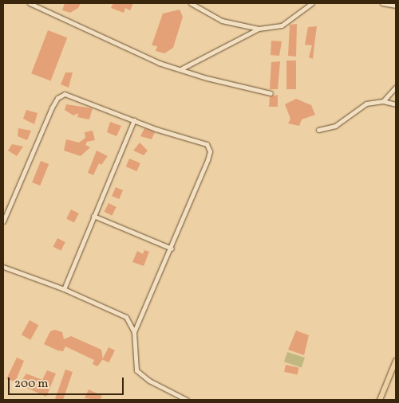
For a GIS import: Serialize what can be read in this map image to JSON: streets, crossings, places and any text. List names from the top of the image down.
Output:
{
  "scale_bar": "200 m"
}
